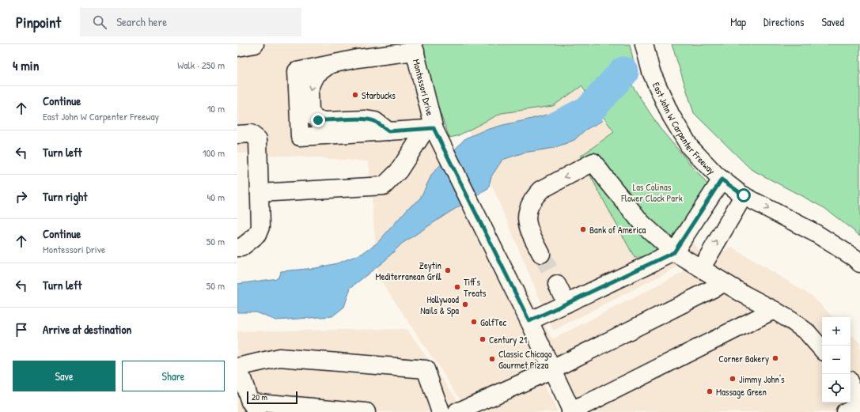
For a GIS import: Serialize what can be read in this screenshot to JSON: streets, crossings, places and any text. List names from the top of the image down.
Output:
{
  "streets": {
    "main road": ["Montessori Drive", "East John W Carpenter Freeway"]
  },
  "parks": ["Las Colinas Flower Clock Park"],
  "places": [
    "Starbucks",
    "Bank of America",
    "Zeytin Mediterranean Grill",
    "Tiff's Treats",
    "Hollywood Nails & Spa",
    "GolfTec",
    "Century 21",
    "Corner Bakery",
    "Classic Chicago Gourmet Pizza",
    "Jimmy John's",
    "Massage Green"
  ],
  "scale_bar": "20 m",
  "page": {
    "header": "Pinpoint",
    "search": "Search here",
    "nav": ["Map", "Directions", "Saved"],
    "heading": ["4 min", "Walk · 250 m"],
    "list": [
      ["Continue", "East John W Carpenter Freeway", "10 m"],
      ["Turn left", "100 m"],
      ["Turn right", "40 m"],
      ["Continue", "Montessori Drive", "50 m"],
      ["Turn left", "50 m"],
      "Arrive at destination"
    ],
    "map_buttons": ["+", "−"],
    "buttons": ["Save", "Share"],
    "scale": "20 m"
  }
}
